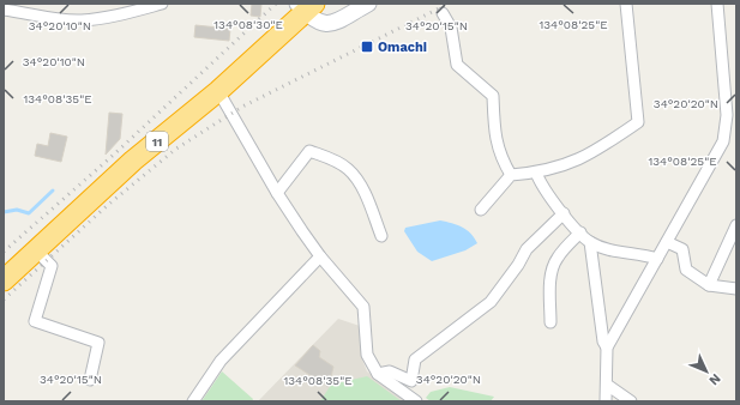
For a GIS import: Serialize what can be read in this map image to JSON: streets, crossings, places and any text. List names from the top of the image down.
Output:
{
  "streets": {
    "highway": ["11"]
  },
  "places": {
    "transit": ["Omachi"]
  },
  "north": "bottom right",
  "coordinates": [
    "134°08'30\"E",
    "134°08'25\"E",
    "34°20'10\"N",
    "34°20'15\"N",
    "134°08'35\"E",
    "34°20'20\"N"
  ]
}
